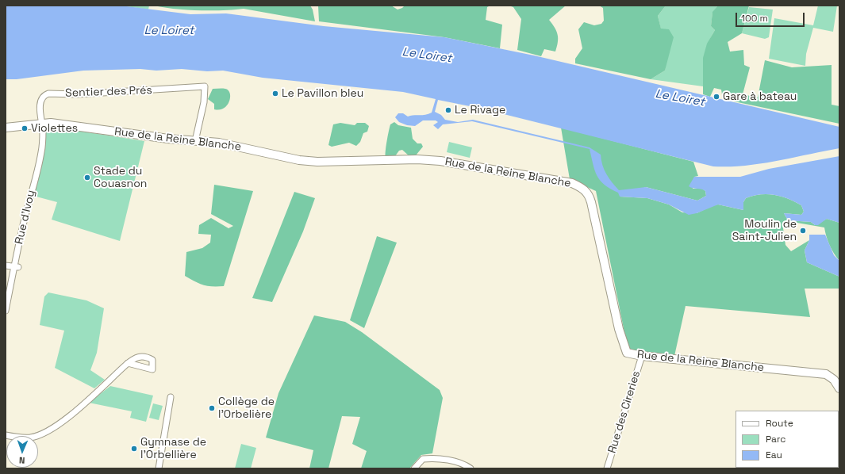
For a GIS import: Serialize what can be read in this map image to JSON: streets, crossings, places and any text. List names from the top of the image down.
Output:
{
  "streets": {
    "street": [
      "Sentier des Prés",
      "Rue de la Reine Blanche",
      "Rue d'Ivoy",
      "Rue des Cireries"
    ]
  },
  "crossings": [
    ["Sentier des Prés", "Rue de la Reine Blanche"],
    ["Sentier des Prés", "Rue d'Ivoy"],
    ["Rue de la Reine Blanche", "Rue d'Ivoy"],
    ["Rue de la Reine Blanche", "Rue des Cireries"]
  ],
  "water": ["Le Loiret"],
  "places": [
    "Le Pavillon bleu",
    "Gare à bateau",
    "Le Rivage",
    "Violettes",
    "Stade du Couasnon",
    "Moulin de Saint-Julien",
    "Collège de l'Orbelière",
    "Gymnase de l'Orbellière"
  ],
  "legend": ["Route", "Parc", "Eau"],
  "scale_bar": "100 m",
  "north": "bottom"
}
